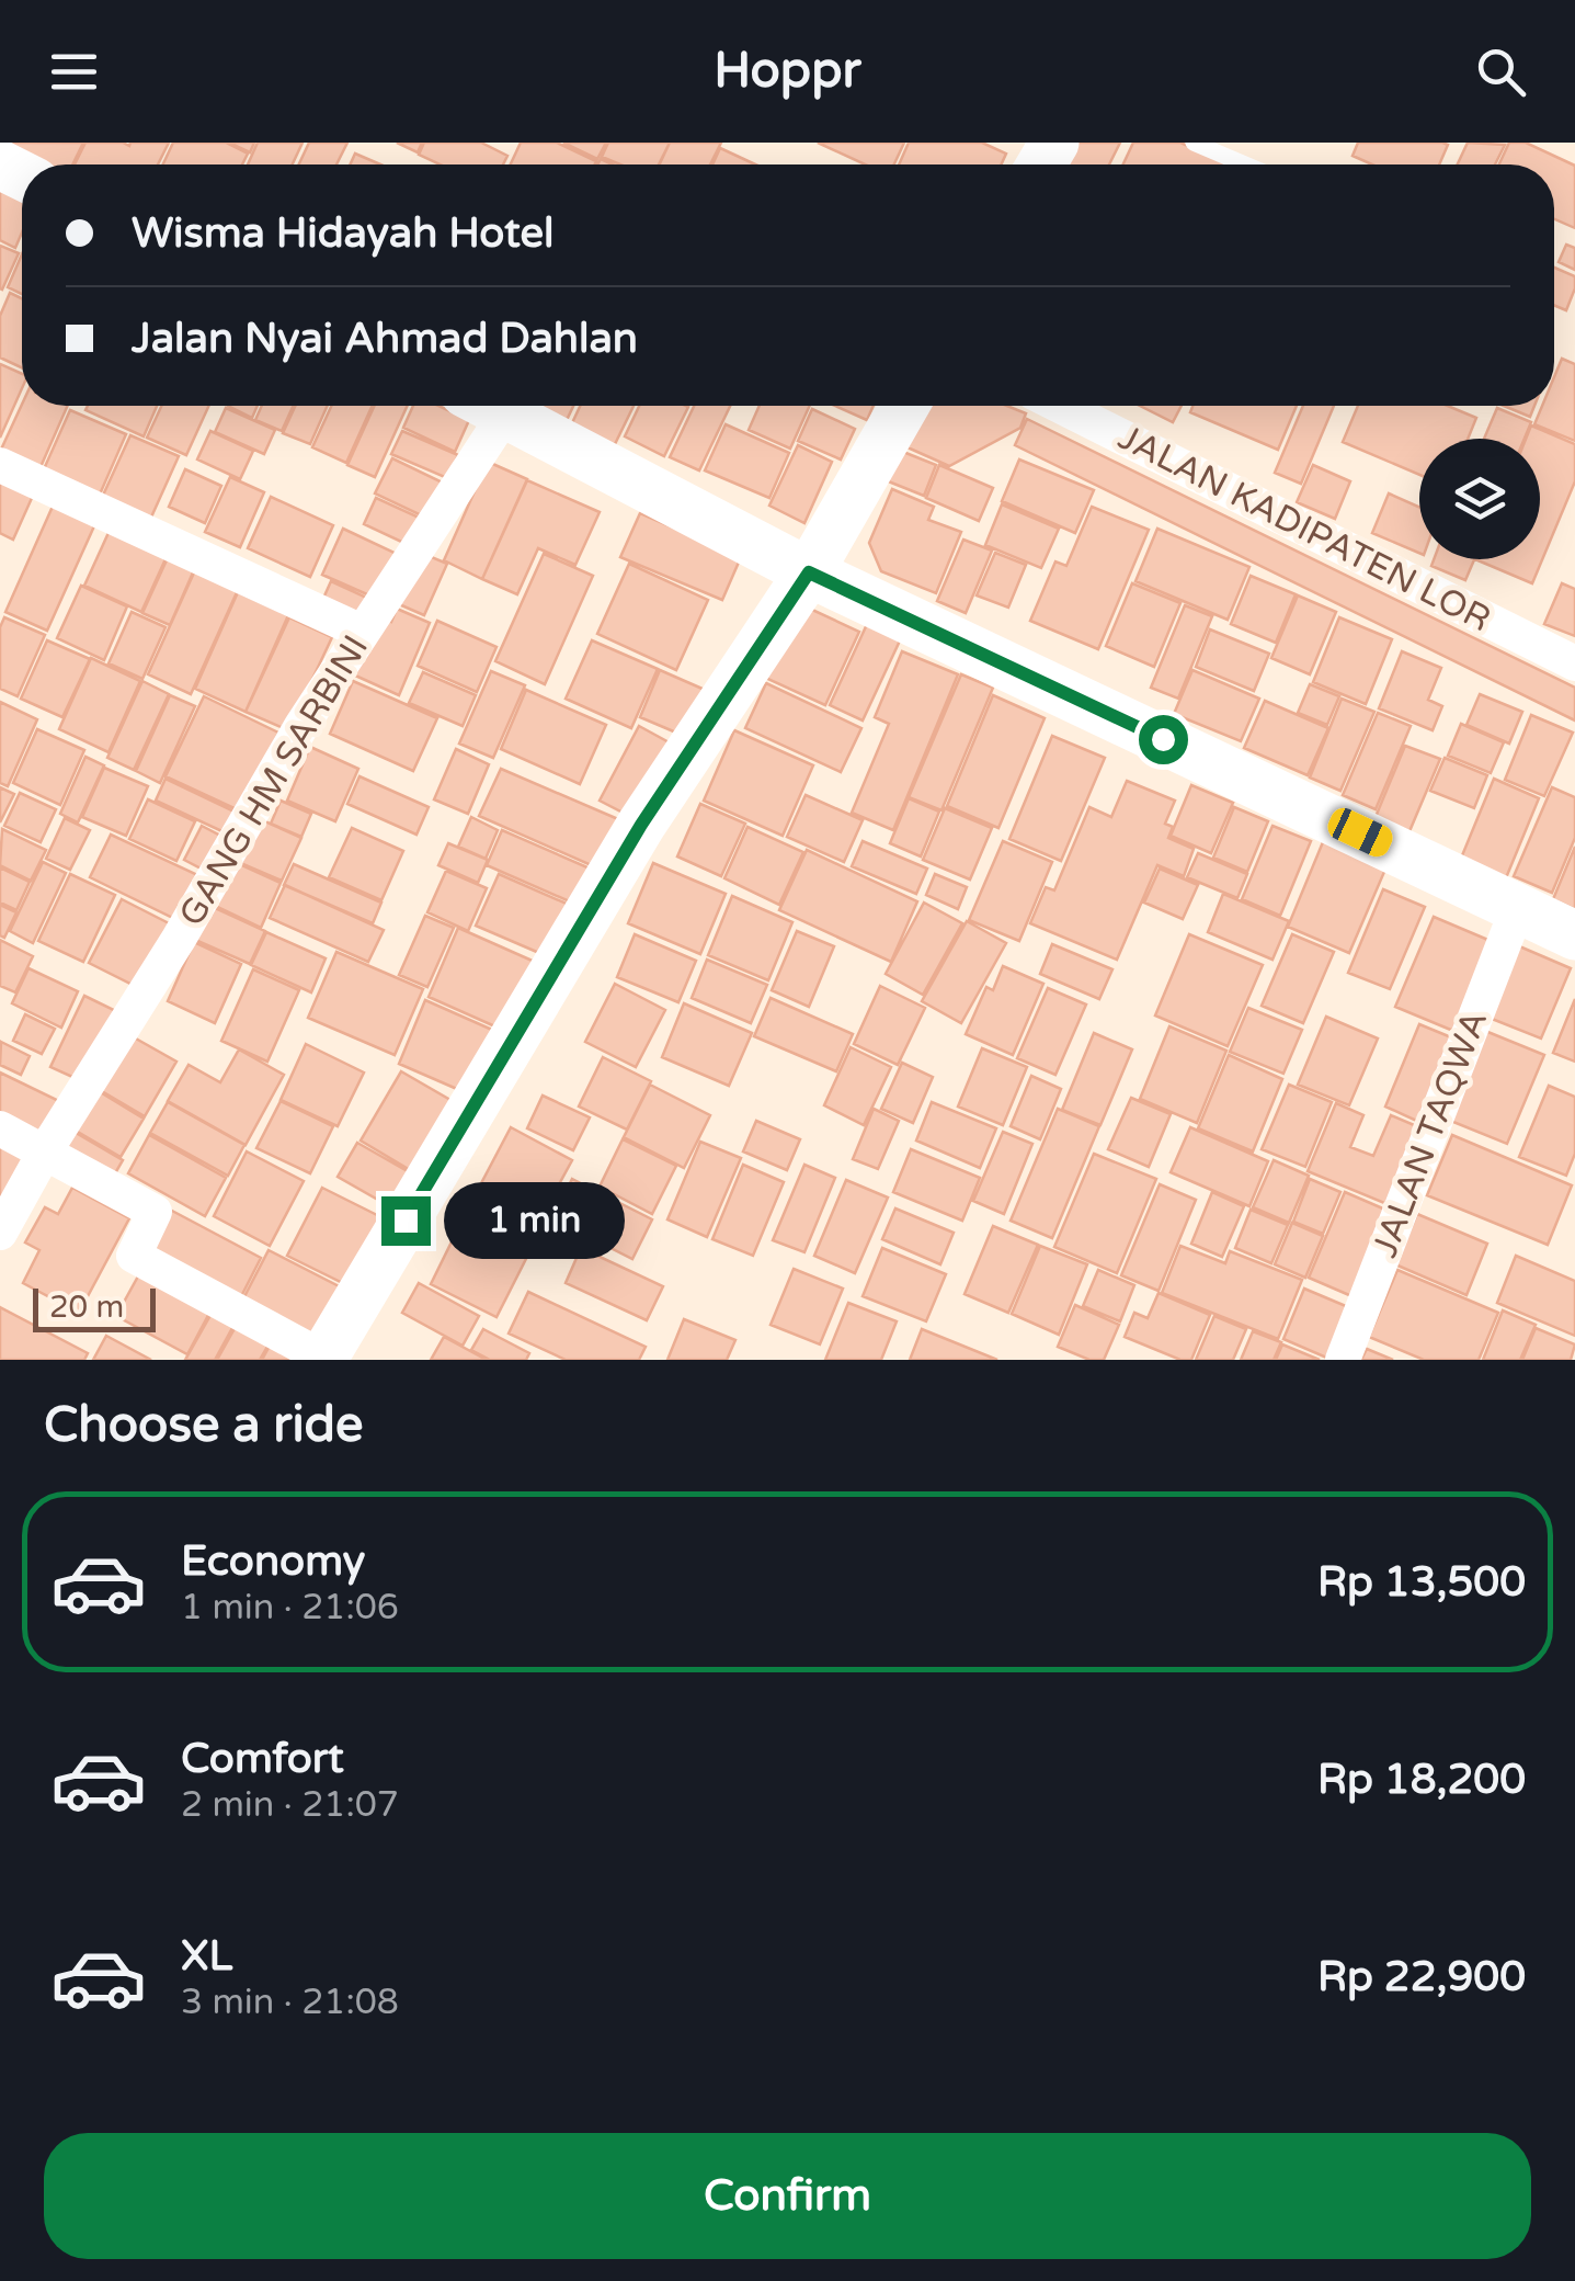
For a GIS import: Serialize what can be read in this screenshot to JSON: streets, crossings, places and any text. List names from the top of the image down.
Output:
{
  "streets": {
    "street": ["JALAN KADIPATEN LOR", "GANG HM SARBINI", "JALAN TAQWA"]
  },
  "scale_bar": "20 m",
  "page": {
    "header": "Hoppr",
    "banner": ["Wisma Hidayah Hotel", "Jalan Nyai Ahmad Dahlan"],
    "bubble": "1 min",
    "scale": "20 m",
    "heading": "Choose a ride",
    "list": [
      {
        "name": "Economy",
        "note": "1 min · 21:06",
        "value": "Rp 13,500"
      },
      {
        "name": "Comfort",
        "note": "2 min · 21:07",
        "value": "Rp 18,200"
      },
      {
        "name": "XL",
        "note": "3 min · 21:08",
        "value": "Rp 22,900"
      }
    ],
    "buttons": "Confirm"
  }
}
